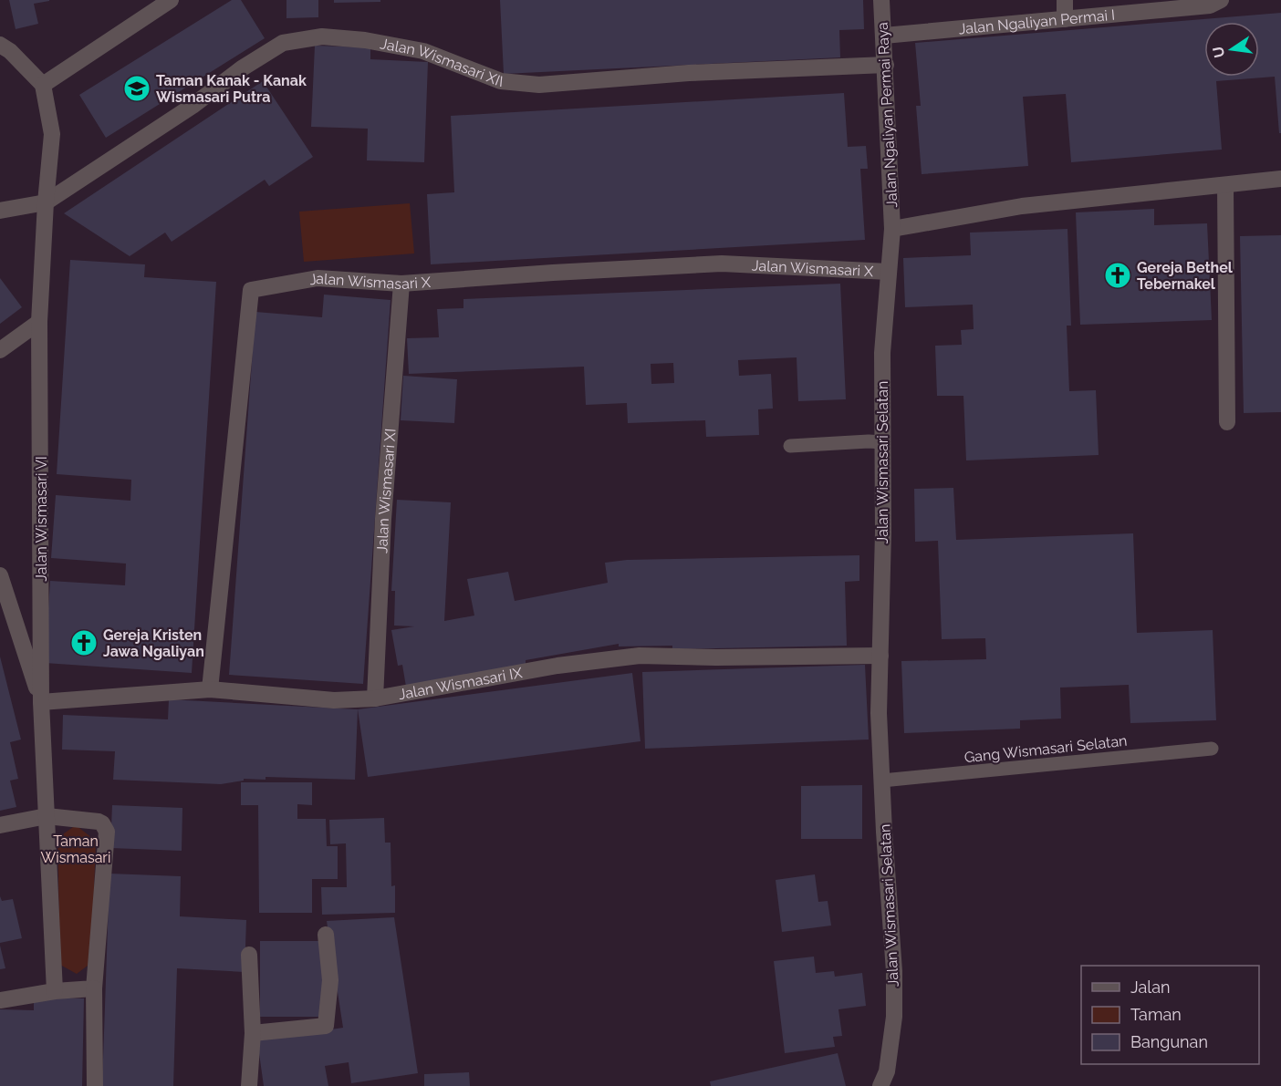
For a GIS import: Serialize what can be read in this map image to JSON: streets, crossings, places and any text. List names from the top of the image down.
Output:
{
  "streets": {
    "street": [
      "Jalan Ngaliyan Permai I",
      "Jalan Wismasari XII",
      "Jalan Ngaliyan Permai Raya",
      "Jalan Wismasari X",
      "Jalan Wismasari Selatan",
      "Jalan Wismasari XI",
      "Jalan Wismasari VI",
      "Jalan Wismasari IX"
    ],
    "lane": ["Gang Wismasari Selatan"]
  },
  "crossings": [
    ["Jalan Ngaliyan Permai I", "Jalan Ngaliyan Permai Raya"],
    ["Jalan Wismasari XII", "Jalan Ngaliyan Permai Raya"],
    ["Jalan Wismasari XII", "Jalan Wismasari VI"],
    ["Jalan Ngaliyan Permai Raya", "Jalan Wismasari Selatan"],
    ["Jalan Wismasari X", "Jalan Wismasari Selatan"],
    ["Jalan Wismasari X", "Jalan Wismasari XI"],
    ["Jalan Wismasari X", "Jalan Wismasari IX"],
    ["Jalan Wismasari Selatan", "Jalan Wismasari IX"],
    ["Jalan Wismasari Selatan", "Gang Wismasari Selatan"],
    ["Jalan Wismasari XI", "Jalan Wismasari IX"],
    ["Jalan Wismasari VI", "Jalan Wismasari IX"]
  ],
  "parks": ["Taman Wismasari"],
  "places": {
    "school or university": ["Taman Kanak - Kanak Wismasari Putra"],
    "church": ["Gereja Bethel Tebernakel", "Gereja Kristen Jawa Ngaliyan"]
  },
  "legend": ["Jalan", "Taman", "Bangunan"],
  "north": "left"
}
